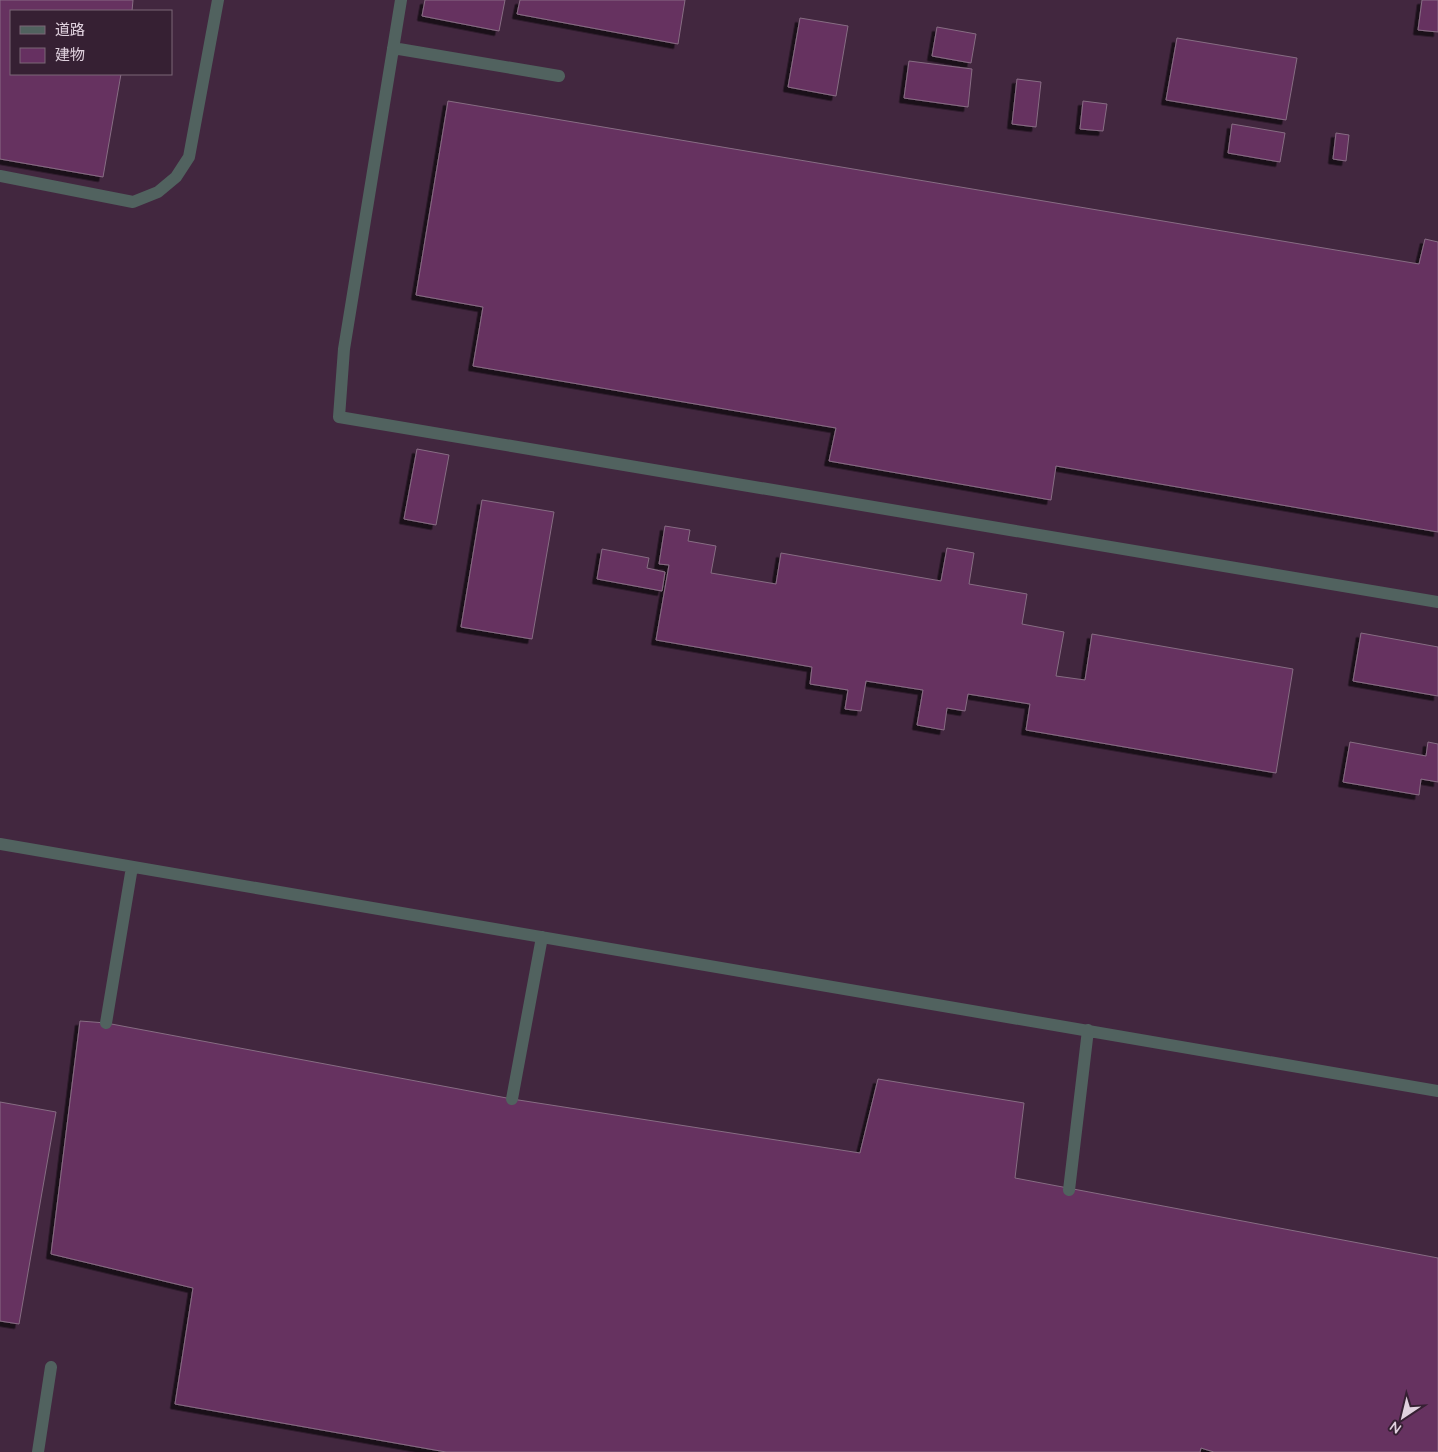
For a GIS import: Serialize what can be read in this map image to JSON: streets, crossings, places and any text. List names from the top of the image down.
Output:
{
  "legend": ["道路", "建物"],
  "north": "bottom left"
}
